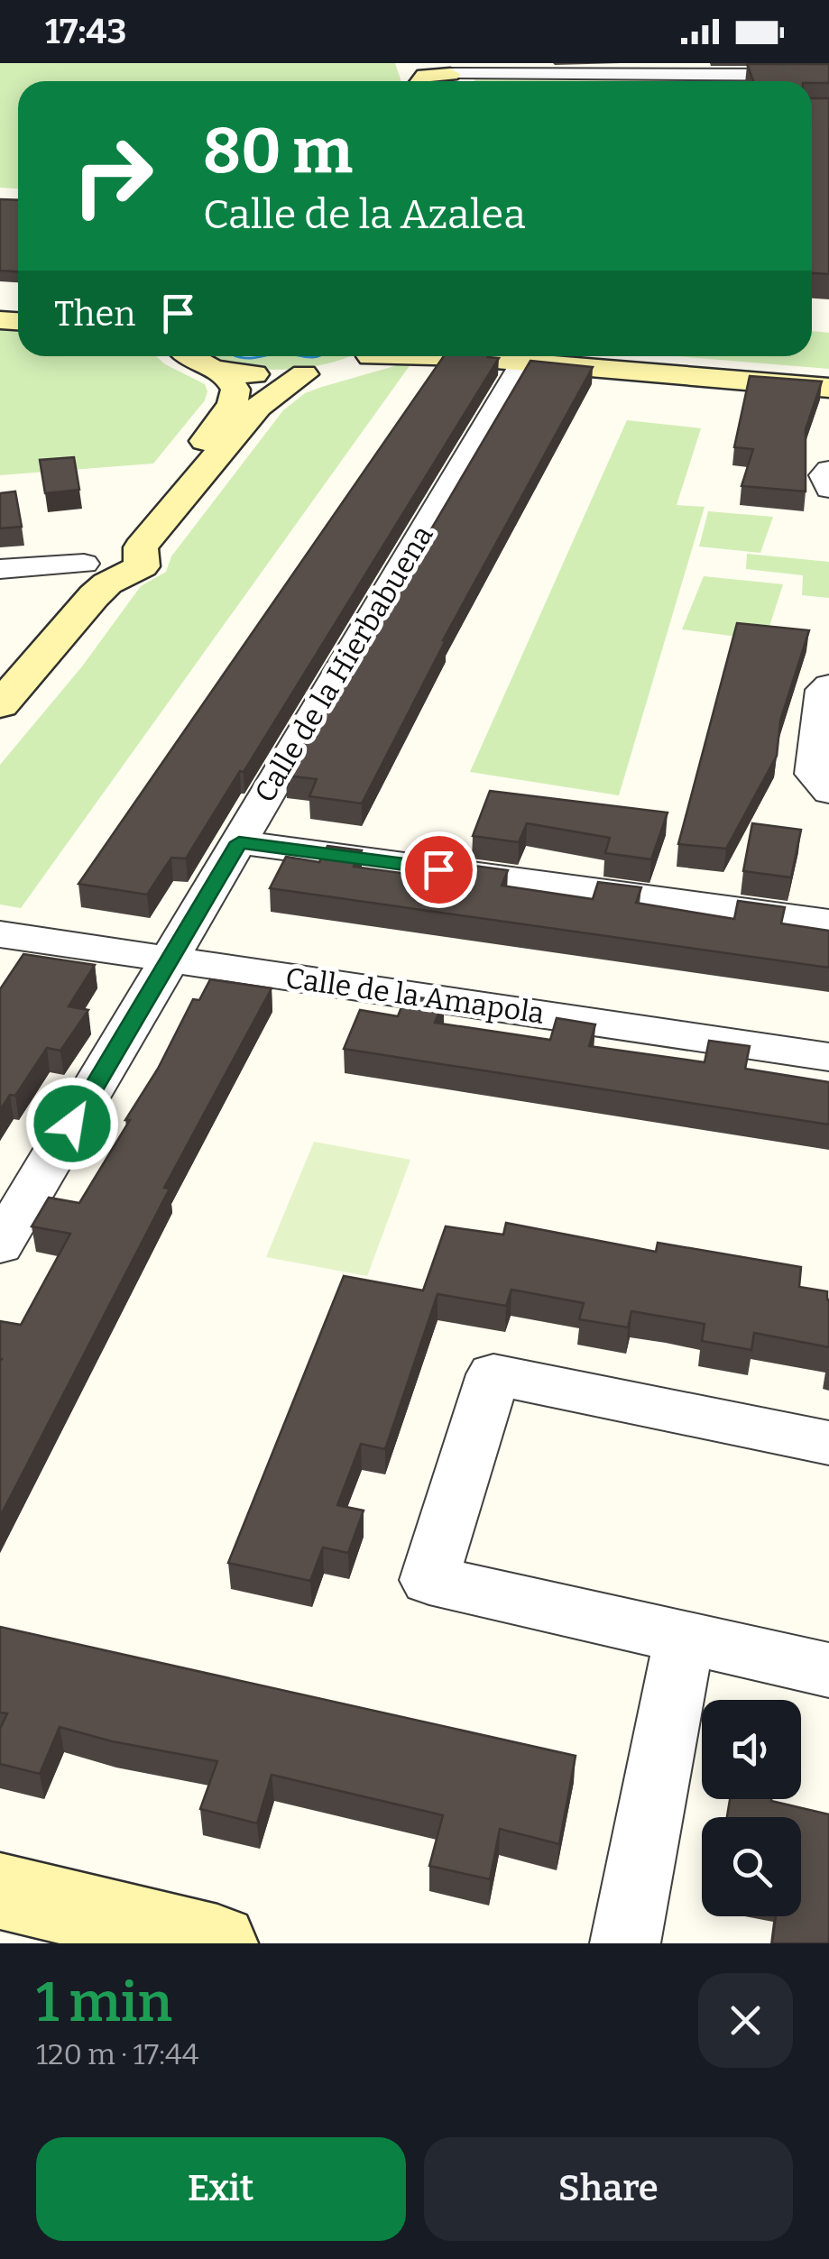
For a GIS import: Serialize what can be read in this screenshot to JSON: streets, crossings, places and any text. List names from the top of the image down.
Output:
{
  "streets": {
    "street": ["Calle de la Hierbabuena", "Calle de la Amapola"]
  },
  "crossings": [
    ["Calle de la Hierbabuena", "Calle de la Amapola"]
  ],
  "page": {
    "status": "17:43",
    "turn": ["80 m", "Calle de la Azalea"],
    "then": "Then",
    "heading": ["1 min", "120 m · 17:44"],
    "buttons": ["Exit", "Share"]
  }
}
